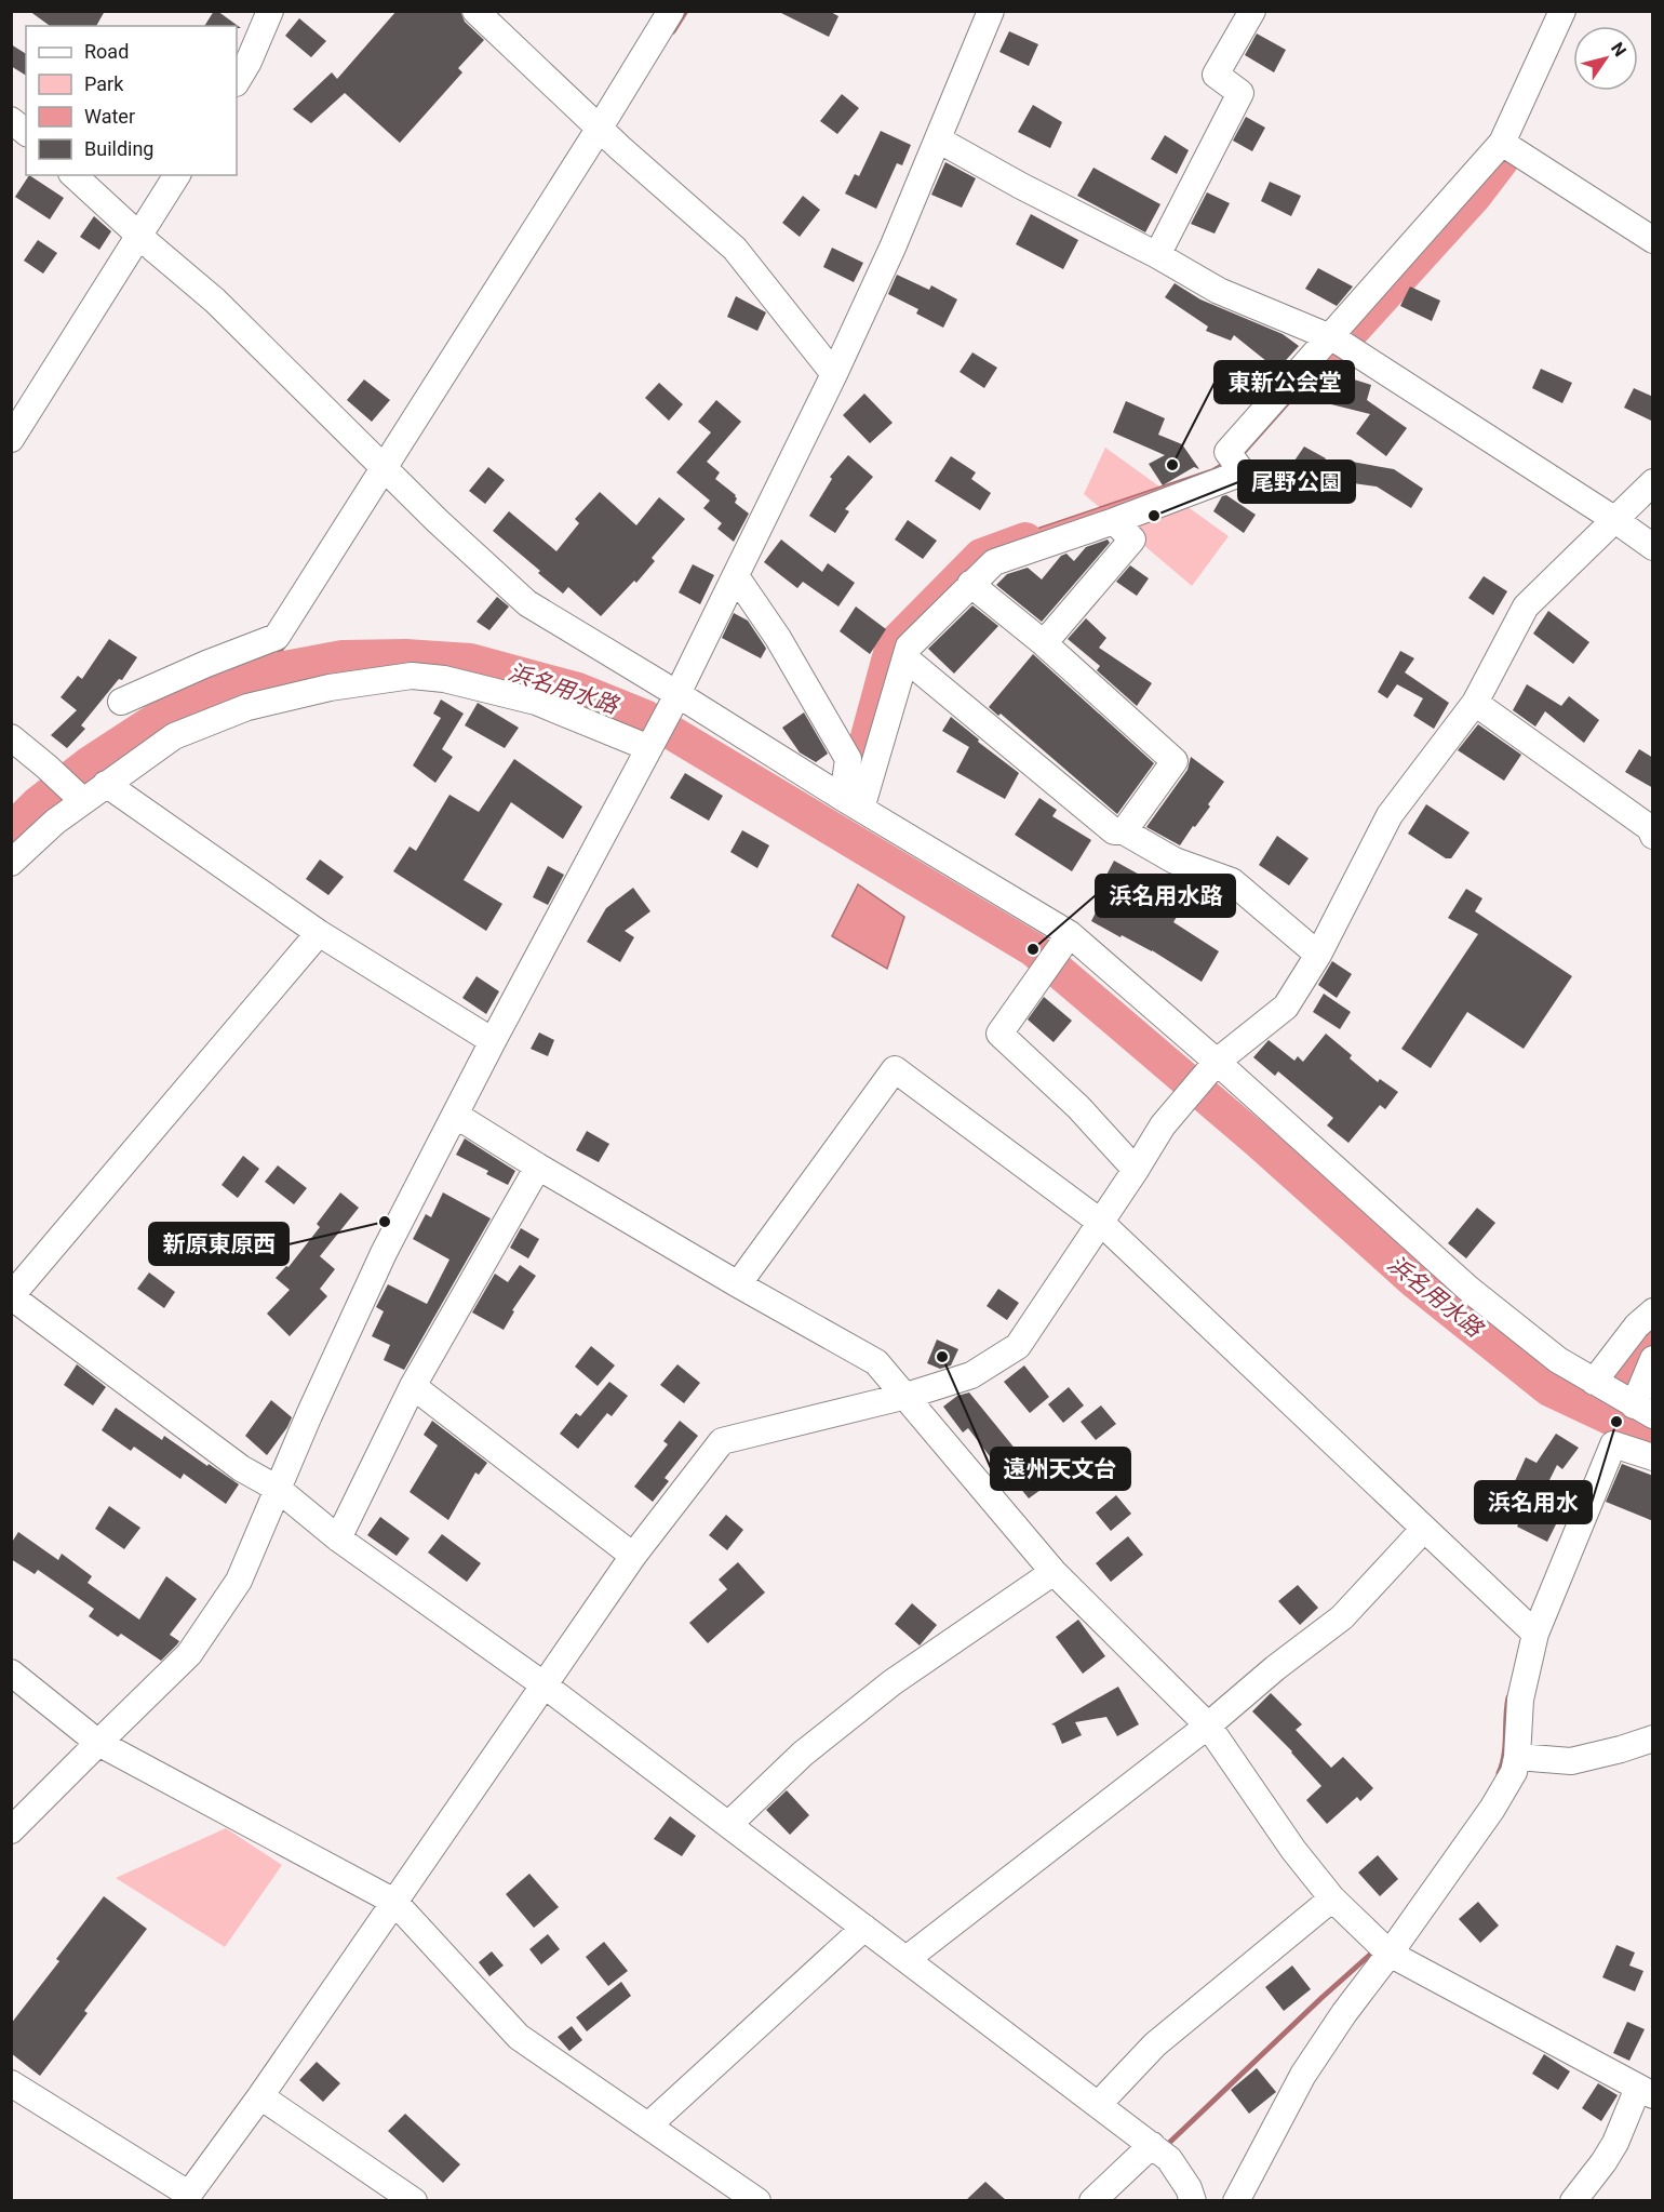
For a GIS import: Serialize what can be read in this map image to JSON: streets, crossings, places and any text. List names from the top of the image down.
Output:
{
  "water": ["浜名用水路"],
  "places": [
    "東新公会堂",
    "尾野公園",
    "浜名用水路",
    "新原東原西",
    "遠州天文台",
    "浜名用水"
  ],
  "legend": [
    "Road",
    "Park",
    "Water",
    "Building"
  ],
  "north": "top right"
}
